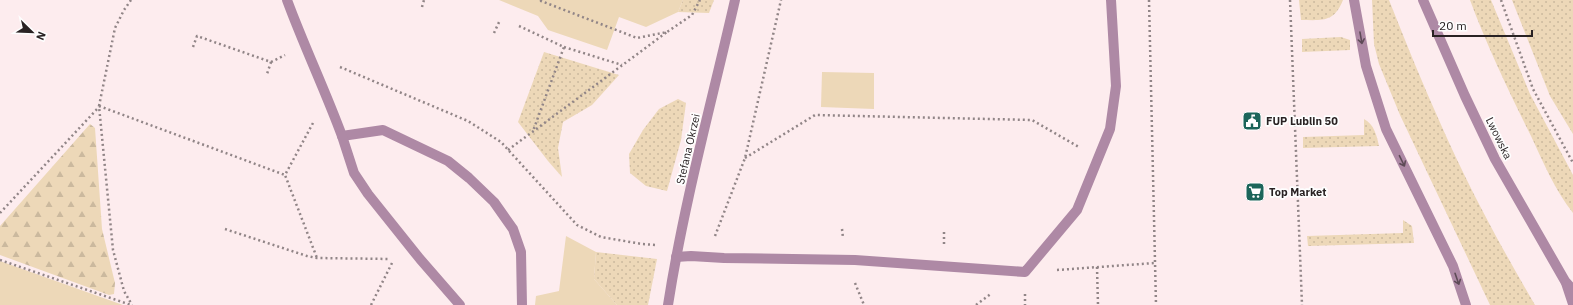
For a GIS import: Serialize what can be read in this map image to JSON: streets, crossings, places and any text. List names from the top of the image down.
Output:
{
  "streets": {
    "street": ["Lwowska", "Stefana Okrzei"]
  },
  "places": {
    "public building": ["FUP Lublin 50"],
    "supermarket": ["Top Market"]
  },
  "scale_bar": "20 m",
  "north": "bottom right"
}
